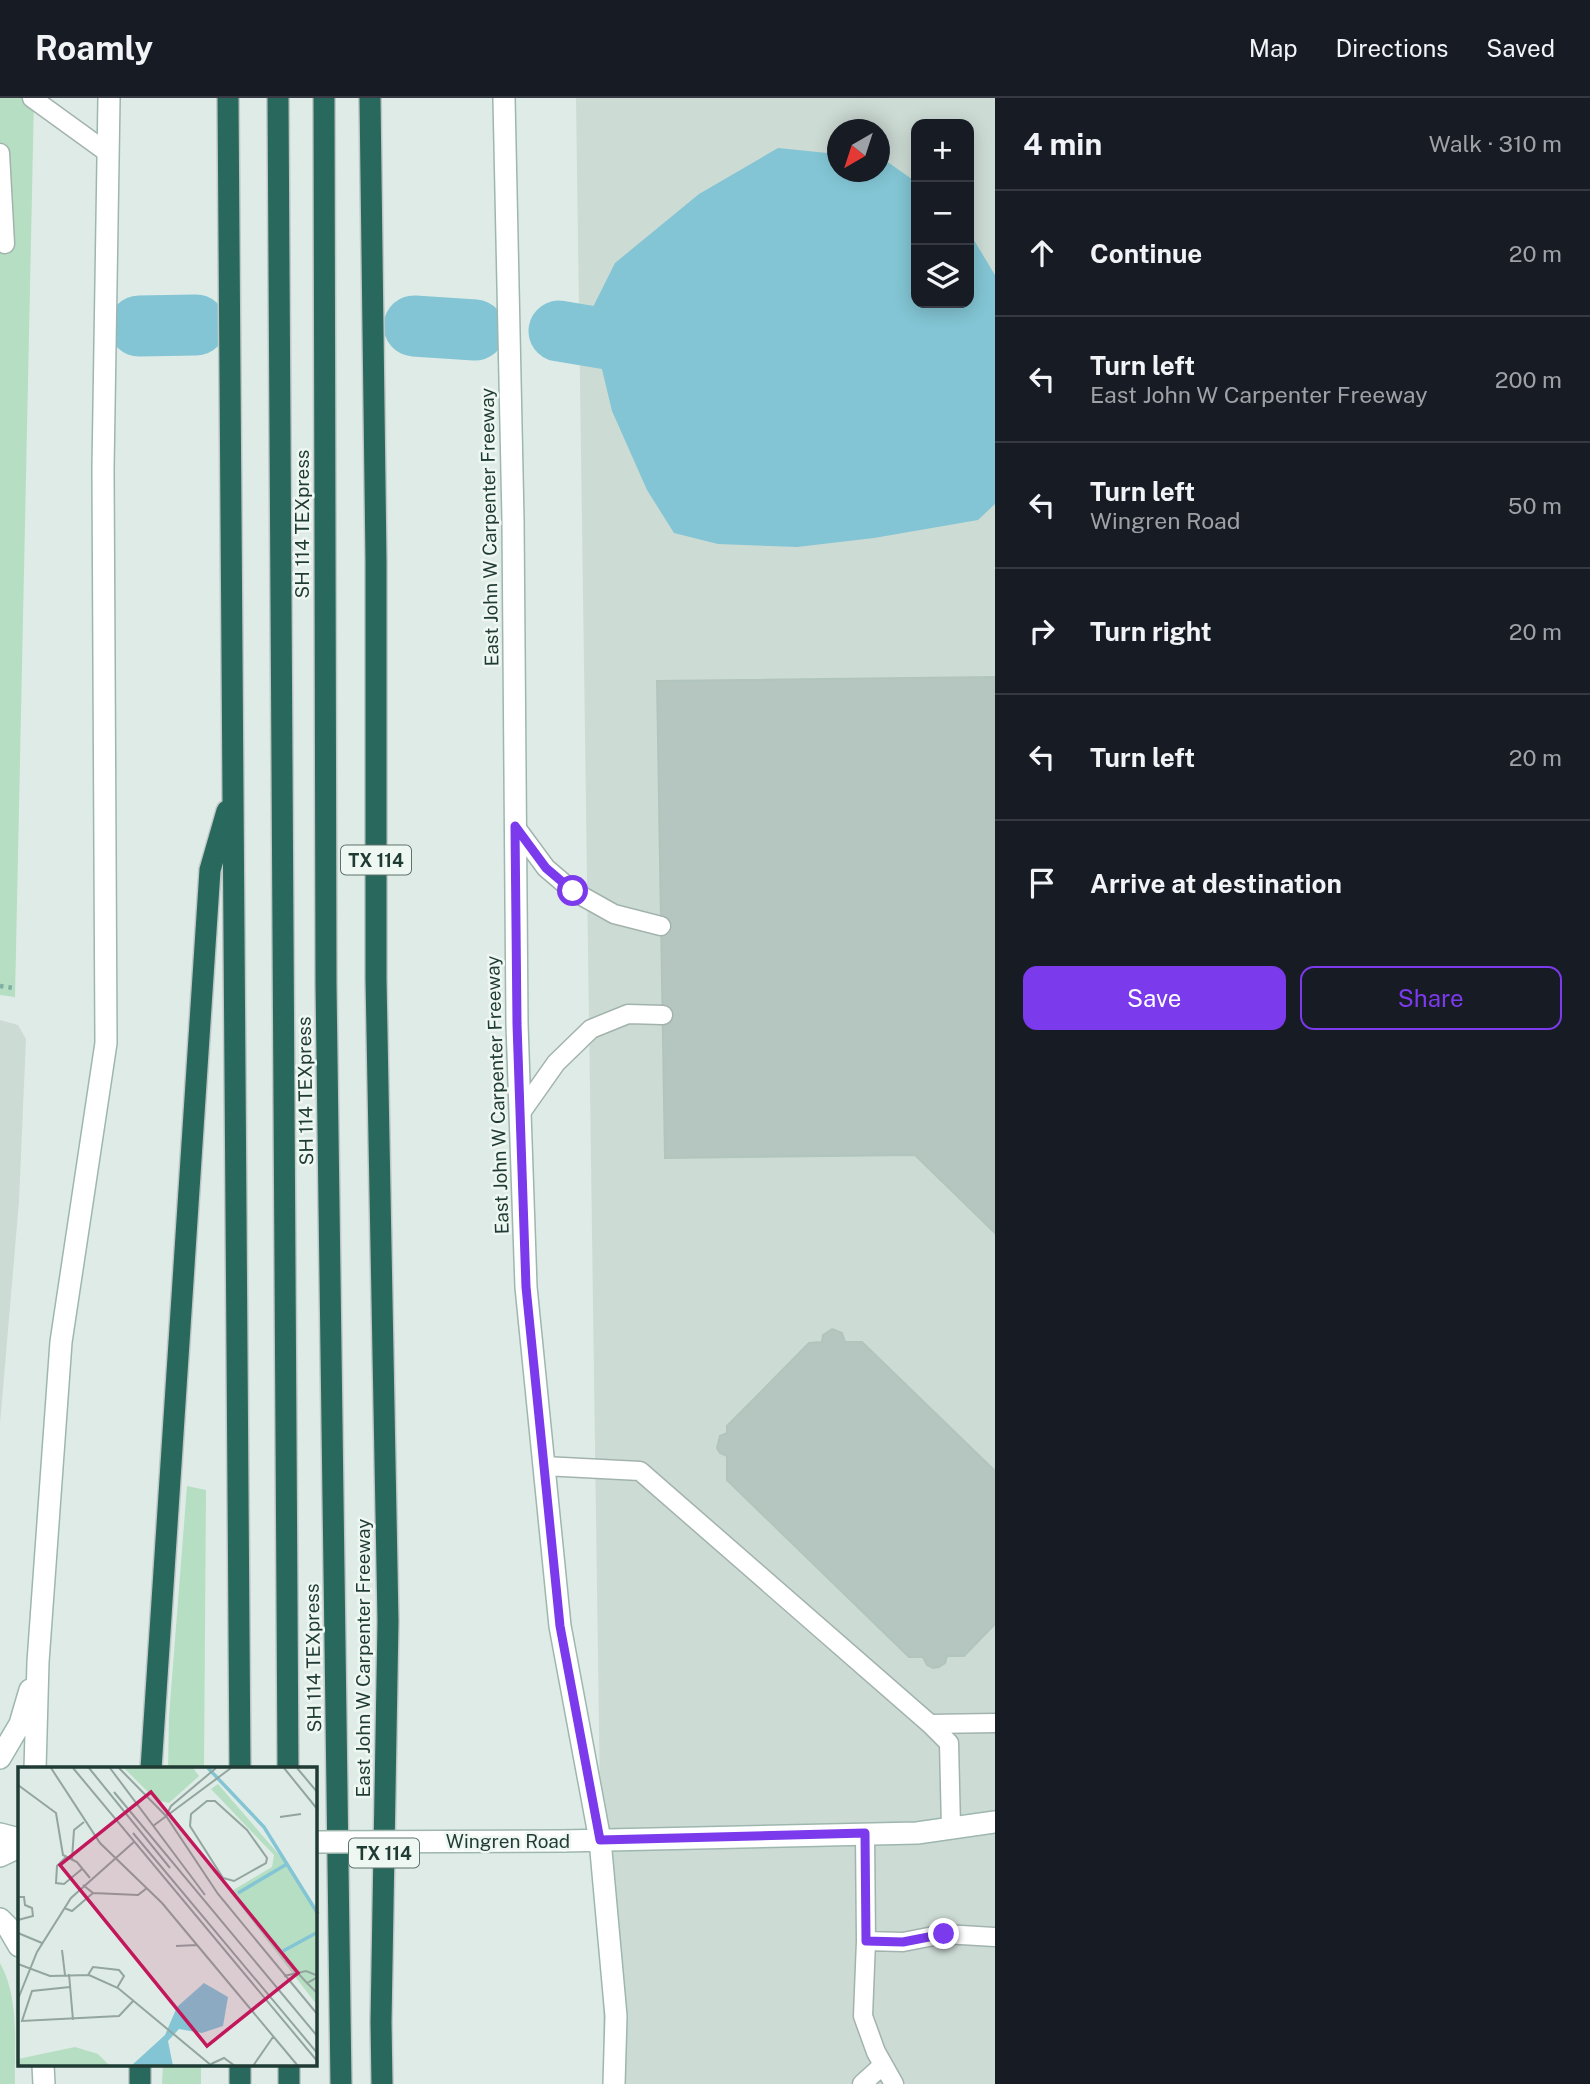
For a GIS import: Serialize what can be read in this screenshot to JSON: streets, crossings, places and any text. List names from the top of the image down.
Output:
{
  "streets": {
    "highway": ["SH 114 TEXpress", "East John W Carpenter Freeway", "TX 114"],
    "main road": ["Wingren Road"]
  },
  "crossings": [
    ["East John W Carpenter Freeway", "Wingren Road"]
  ],
  "north": "bottom left",
  "page": {
    "header": "Roamly",
    "nav": ["Map", "Directions", "Saved"],
    "heading": ["4 min", "Walk · 310 m"],
    "map_buttons": ["+", "−"],
    "list": [
      ["Continue", "20 m"],
      ["Turn left", "East John W Carpenter Freeway", "200 m"],
      ["Turn left", "Wingren Road", "50 m"],
      ["Turn right", "20 m"],
      ["Turn left", "20 m"],
      "Arrive at destination"
    ],
    "buttons": ["Save", "Share"]
  }
}
